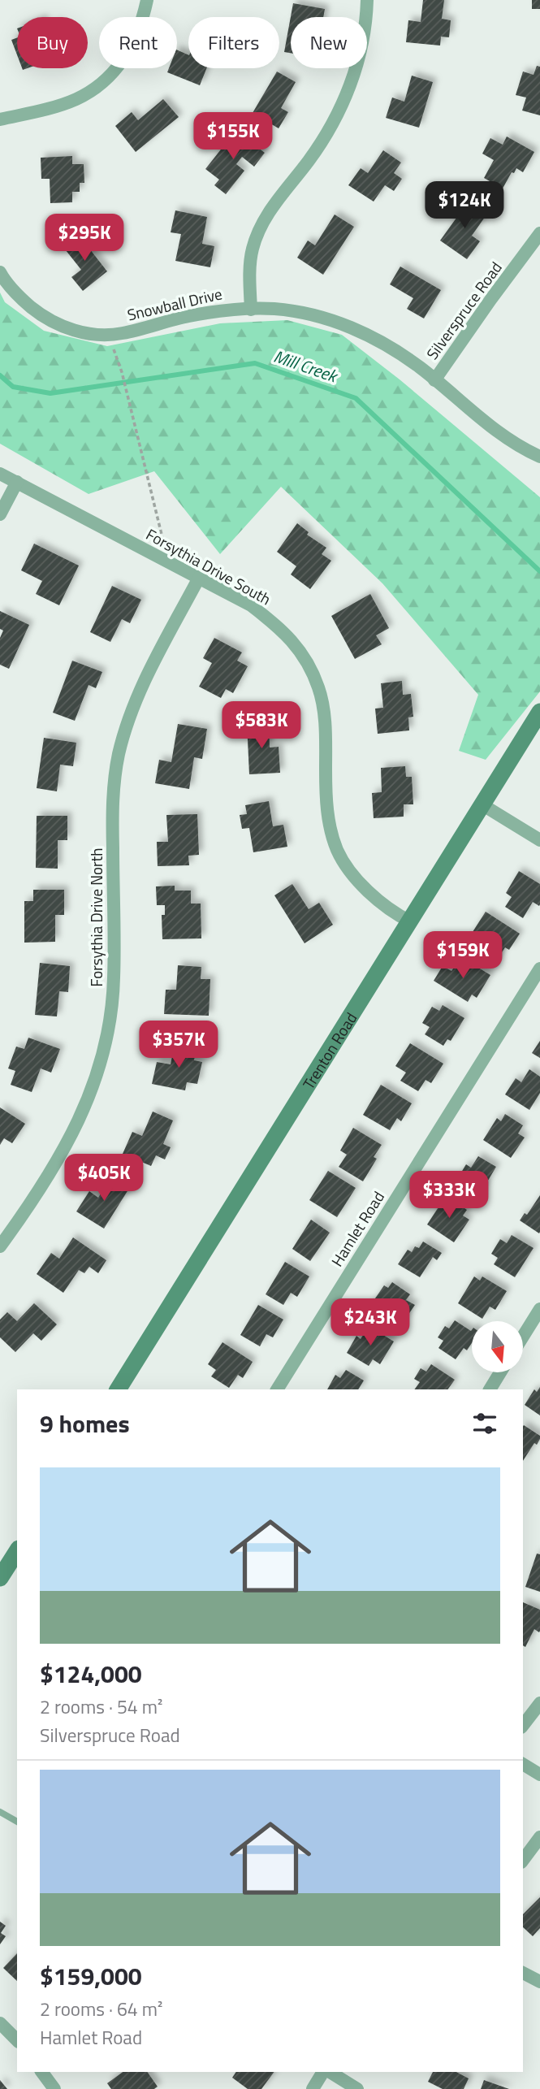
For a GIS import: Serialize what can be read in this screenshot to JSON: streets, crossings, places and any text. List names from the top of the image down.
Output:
{
  "streets": {
    "main road": ["Trenton Road"],
    "street": [
      "Snowball Drive",
      "Silverspruce Road",
      "Forsythia Drive South",
      "Forsythia Drive North",
      "Hamlet Road"
    ]
  },
  "crossings": [
    ["Snowball Drive", "Silverspruce Road"],
    ["Forsythia Drive South", "Forsythia Drive North"],
    ["Forsythia Drive South", "Trenton Road"]
  ],
  "water": ["Mill Creek"],
  "north": "bottom",
  "page": {
    "chip": [
      "Buy",
      "Rent",
      "Filters",
      "New"
    ],
    "price": [
      "$155K",
      "$124K",
      "$295K",
      "$583K",
      "$159K",
      "$357K",
      "$405K",
      "$333K",
      "$243K"
    ],
    "heading": "9 homes",
    "list": [
      {
        "name": "$124,000",
        "note": "2 rooms · 54 m² · Silverspruce Road"
      },
      {
        "name": "$159,000",
        "note": "2 rooms · 64 m² · Hamlet Road"
      }
    ]
  }
}
